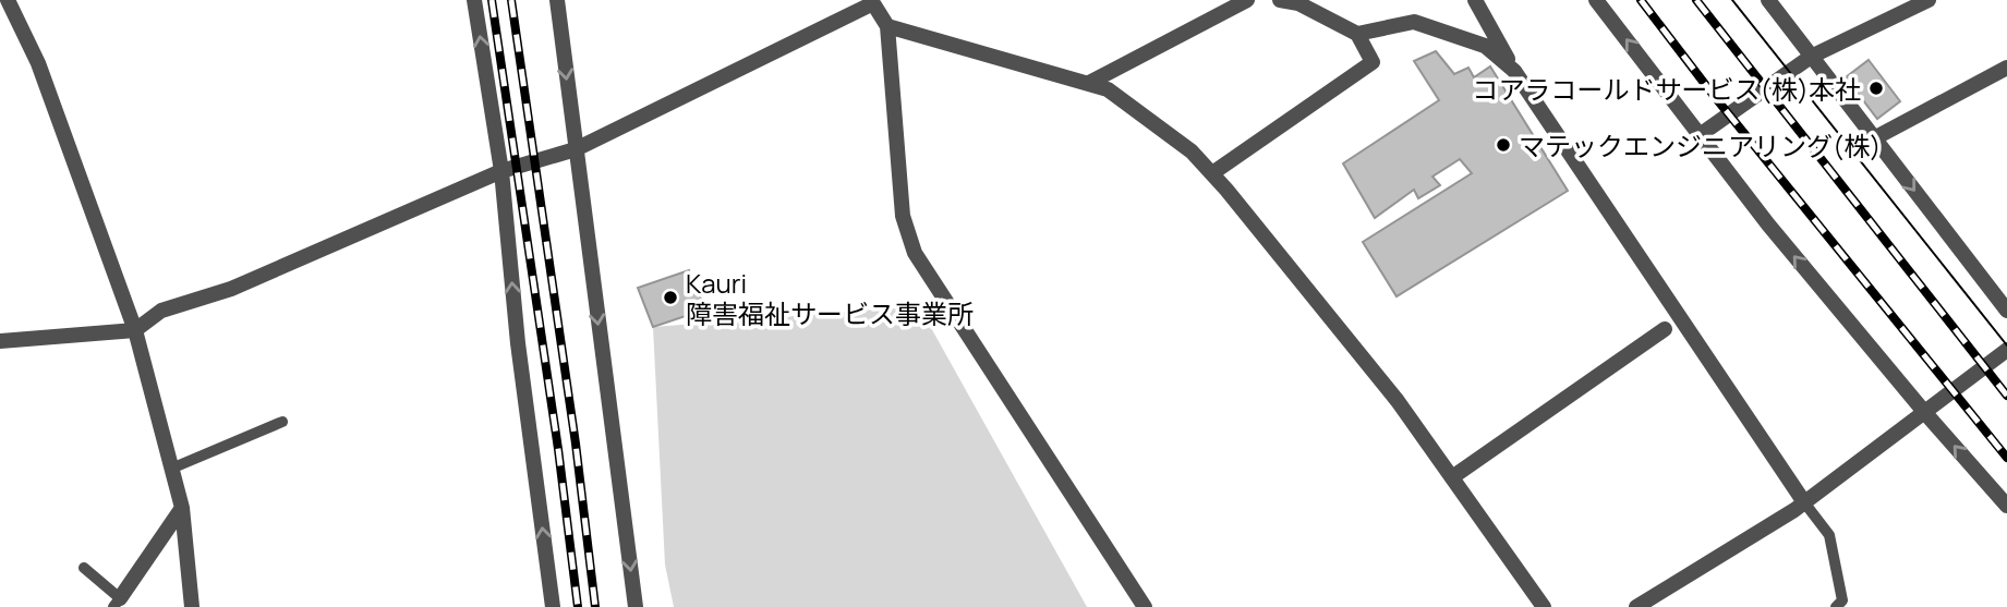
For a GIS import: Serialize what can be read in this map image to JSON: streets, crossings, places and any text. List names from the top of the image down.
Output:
{
  "places": ["コアラコールドサービス(株)本社", "マテックエンジニアリング(株)", "Kauri 障害福祉サービス事業所"]
}
